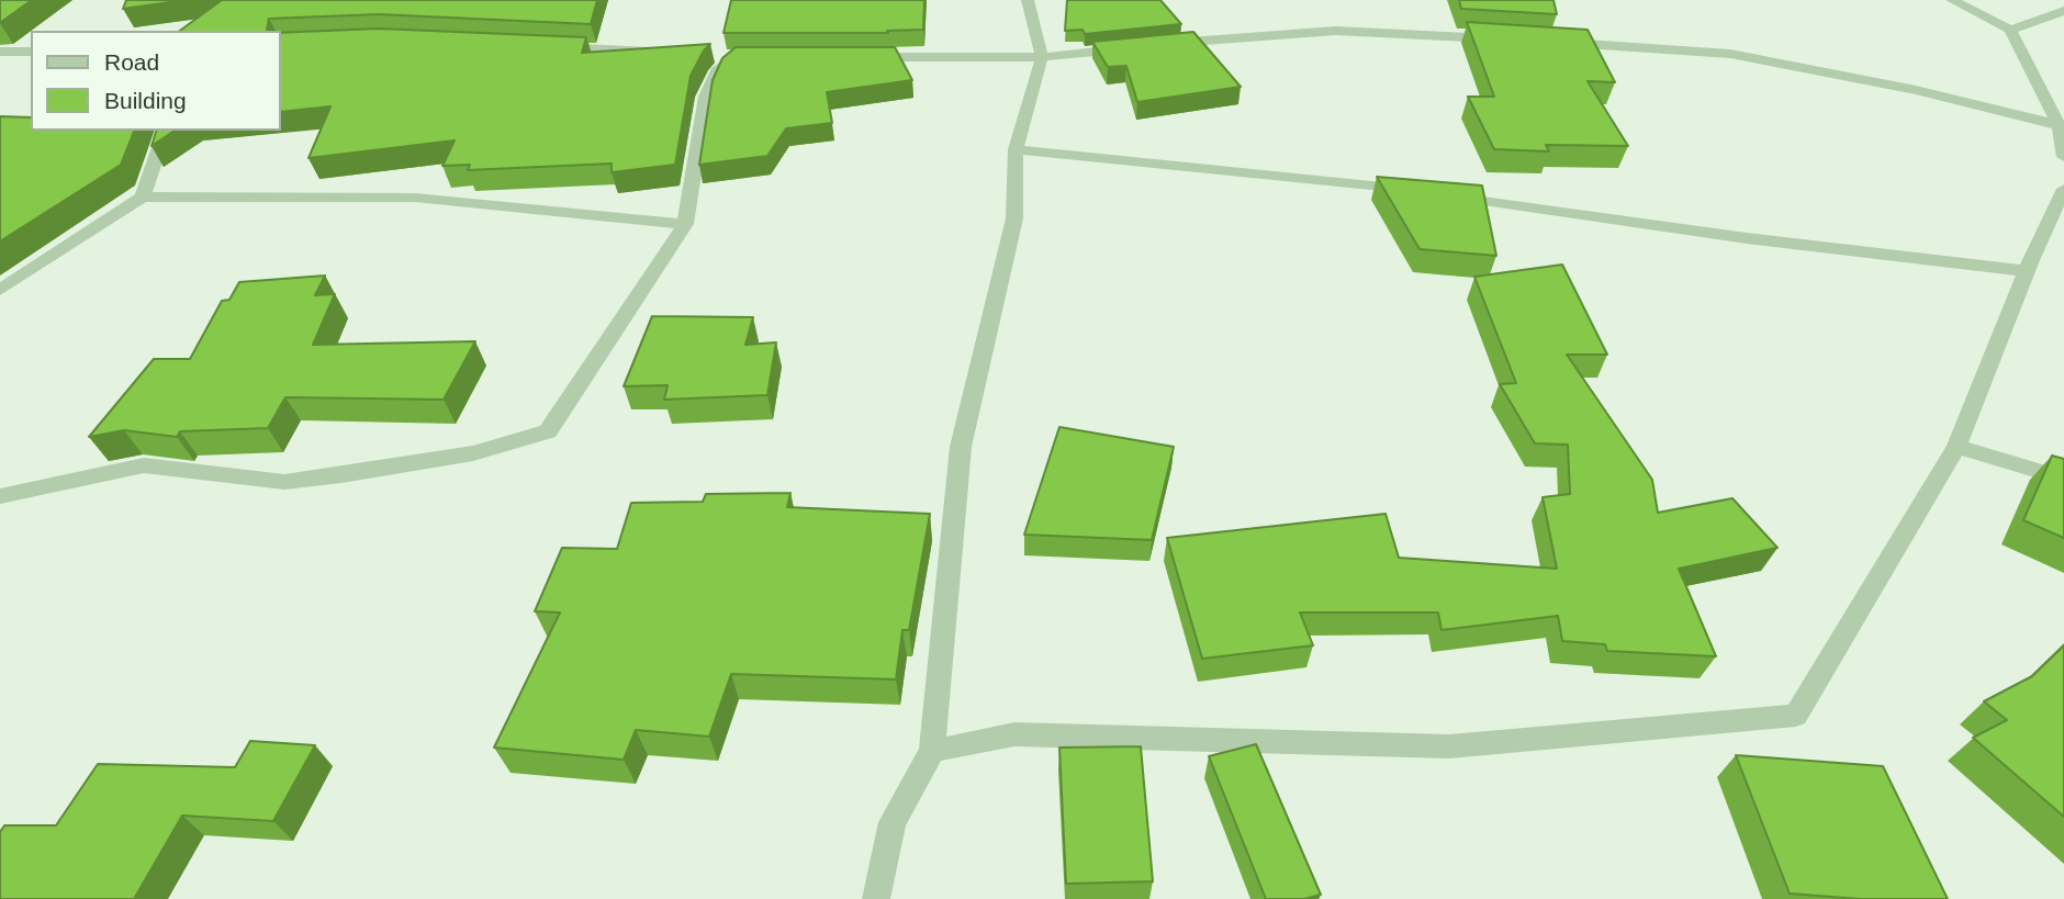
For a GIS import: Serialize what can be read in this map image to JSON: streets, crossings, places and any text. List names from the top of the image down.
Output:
{
  "legend": ["Road", "Building"]
}
